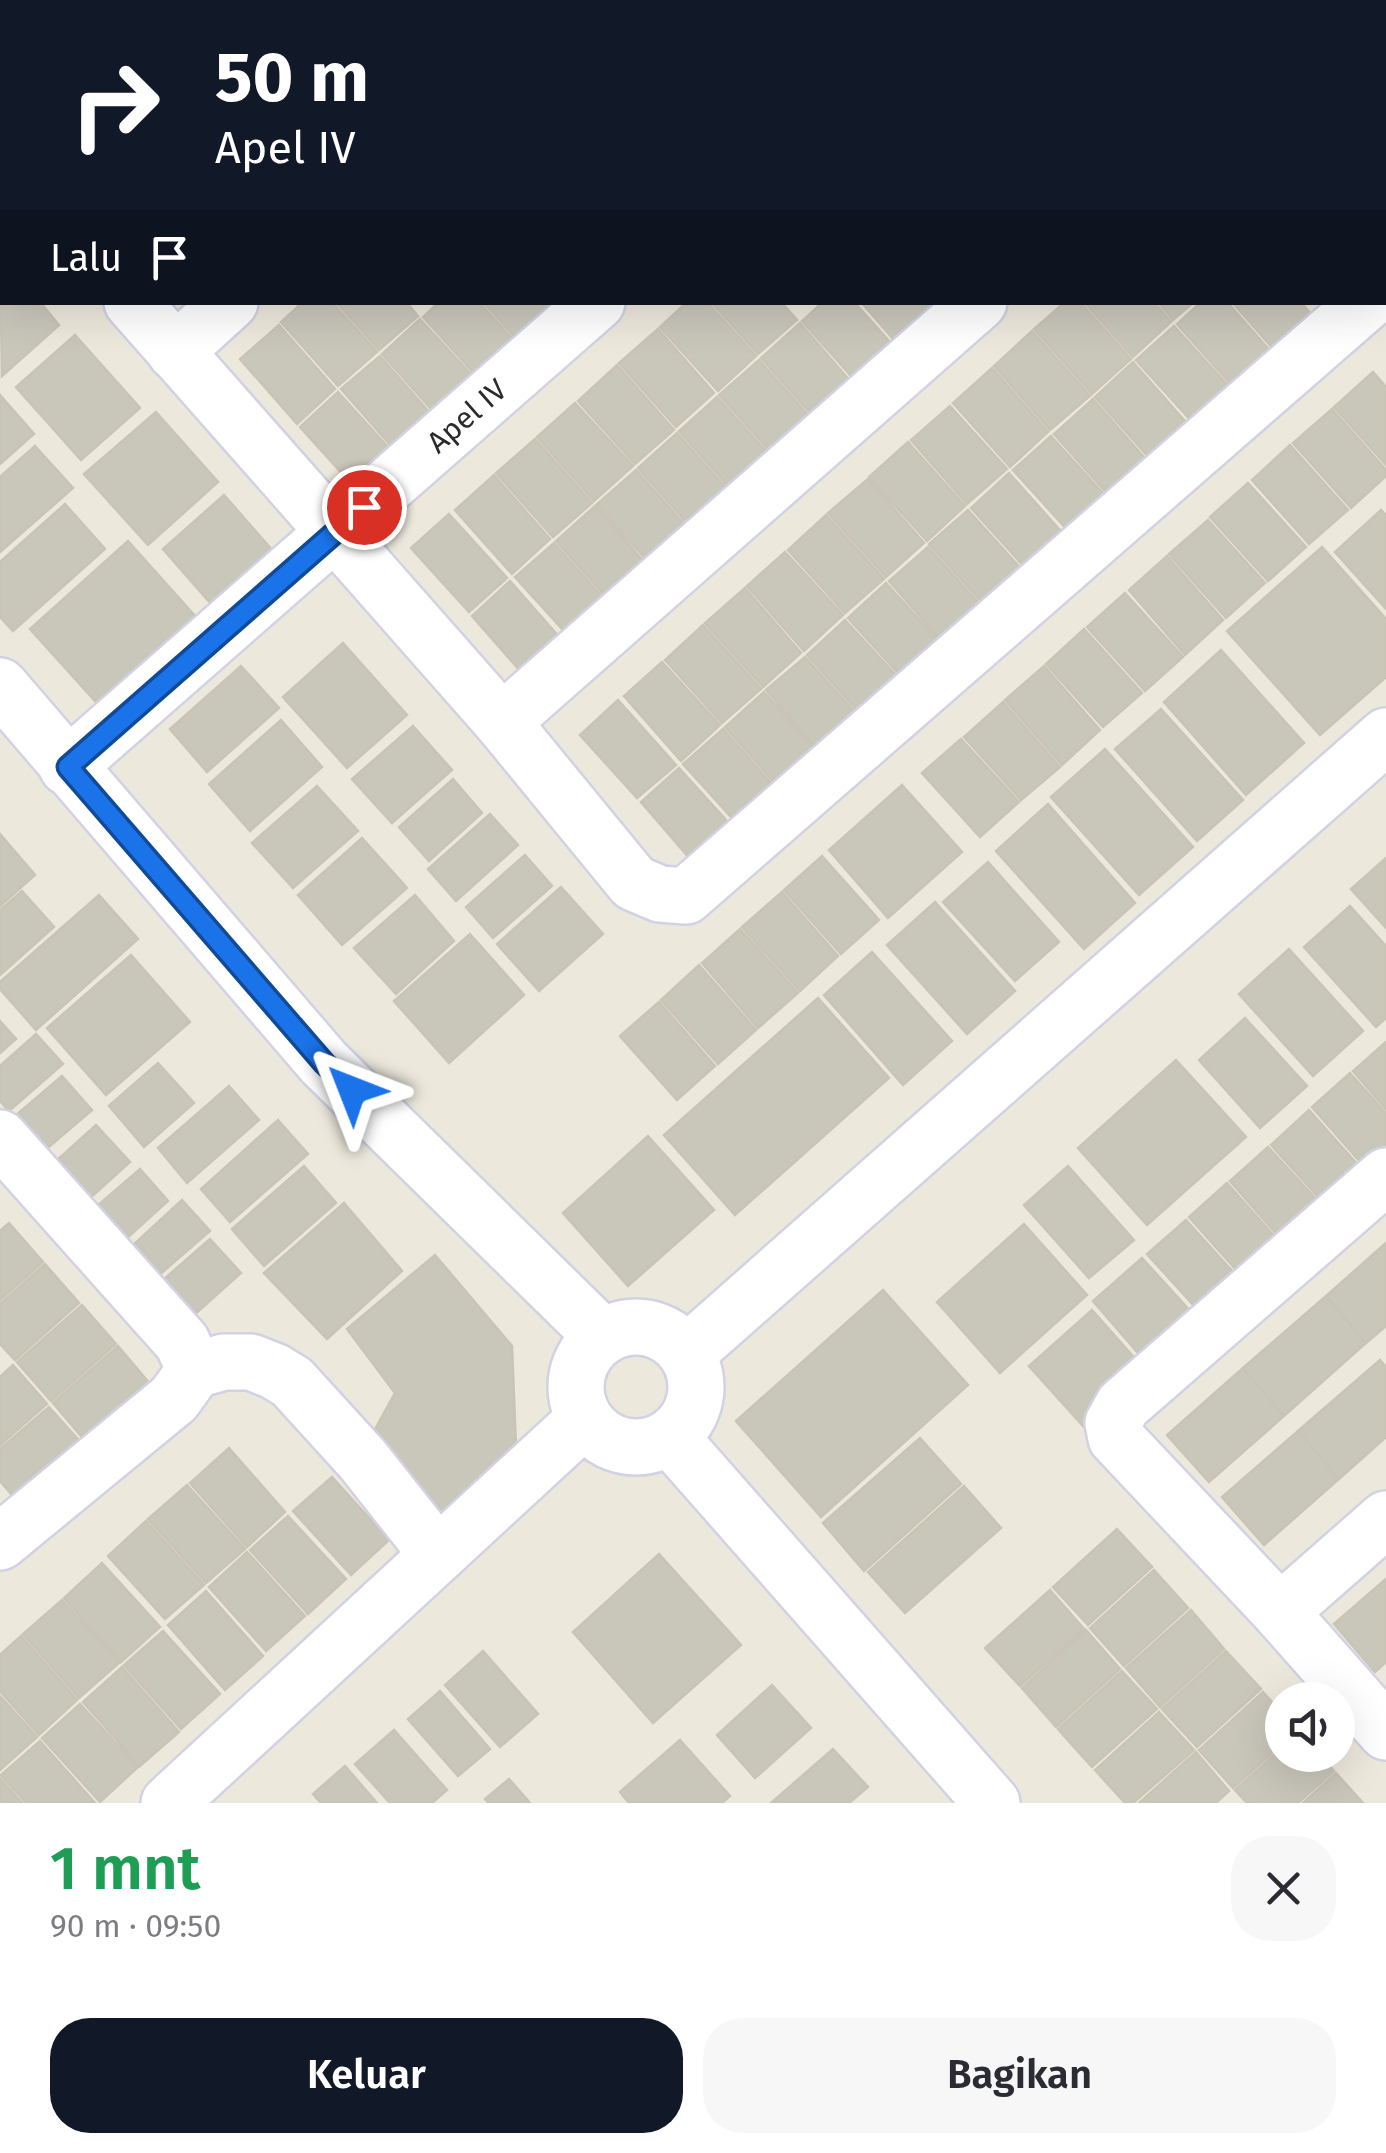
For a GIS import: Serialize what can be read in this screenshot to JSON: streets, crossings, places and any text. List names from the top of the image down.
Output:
{
  "streets": {
    "street": ["Apel IV"]
  },
  "page": {
    "turn": ["50 m", "Apel IV"],
    "then": "Lalu",
    "heading": ["1 mnt", "90 m · 09:50"],
    "buttons": ["Keluar", "Bagikan"]
  }
}
